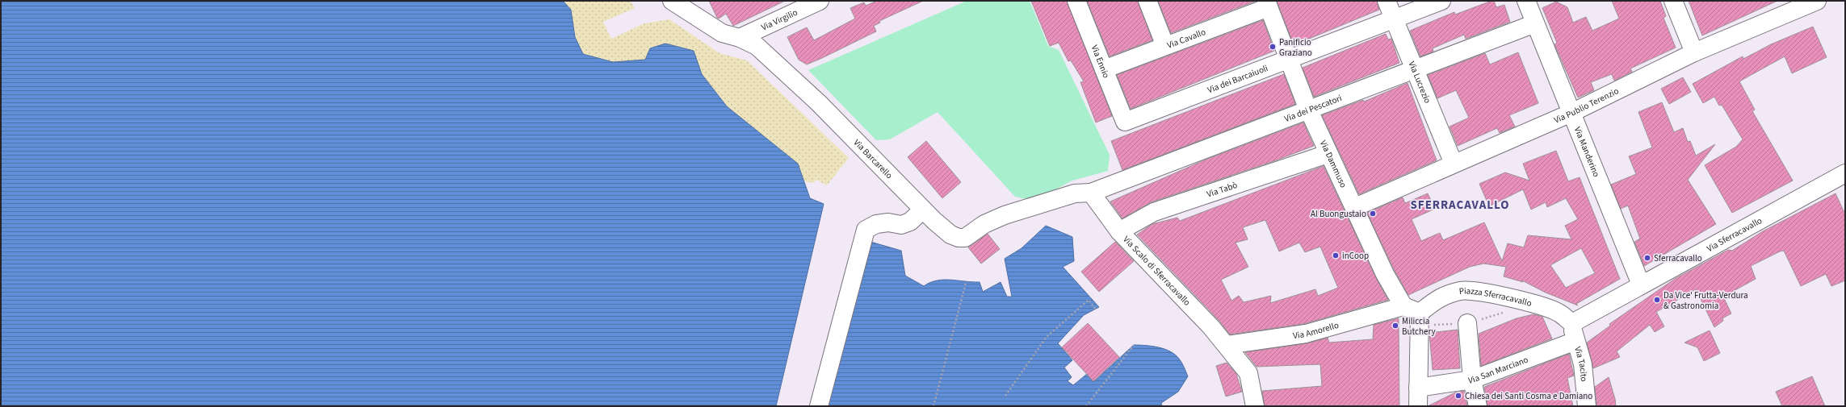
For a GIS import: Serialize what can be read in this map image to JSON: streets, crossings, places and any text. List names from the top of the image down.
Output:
{
  "streets": {
    "street": [
      "Via Virgilio",
      "Via Cavallo",
      "Via Ennio",
      "Via dei Barcaiuoli",
      "Via Lucrezio",
      "Via Publio Terenzio",
      "Via dei Pescatori",
      "Via Manderino",
      "Via Barcarello",
      "Via Dammuso",
      "Via Tabò",
      "Via Sferracavallo",
      "Via Scalo di Sferracavallo",
      "Piazza Sferracavallo",
      "Via Amorello",
      "Via Tacito",
      "Via San Marciano"
    ]
  },
  "crossings": [
    ["Via Virgilio", "Via Barcarello"],
    ["Via Cavallo", "Via Ennio"],
    ["Via Cavallo", "Via Dammuso"],
    ["Via Ennio", "Via dei Barcaiuoli"],
    ["Via dei Barcaiuoli", "Via Lucrezio"],
    ["Via dei Barcaiuoli", "Via Dammuso"],
    ["Via Lucrezio", "Via Publio Terenzio"],
    ["Via Lucrezio", "Via dei Pescatori"],
    ["Via Publio Terenzio", "Via Manderino"],
    ["Via Publio Terenzio", "Via Dammuso"],
    ["Via dei Pescatori", "Via Manderino"],
    ["Via dei Pescatori", "Via Barcarello"],
    ["Via dei Pescatori", "Via Dammuso"],
    ["Via dei Pescatori", "Via Scalo di Sferracavallo"],
    ["Via Manderino", "Via Sferracavallo"],
    ["Via Barcarello", "Via Scalo di Sferracavallo"],
    ["Via Dammuso", "Via Tabò"],
    ["Via Dammuso", "Via Amorello"],
    ["Via Tabò", "Via Scalo di Sferracavallo"],
    ["Via Sferracavallo", "Piazza Sferracavallo"],
    ["Via Sferracavallo", "Via Tacito"],
    ["Via Scalo di Sferracavallo", "Via Amorello"],
    ["Piazza Sferracavallo", "Via Tacito"],
    ["Via Tacito", "Via San Marciano"]
  ],
  "districts": ["SFERRACAVALLO"],
  "places": [
    "Panificio Graziano",
    "Al Buongustaio",
    "inCoop",
    "Sferracavallo",
    "Da Vice' Frutta-Verdura & Gastronomia",
    "Miliccia Butchery",
    "Chiesa dei Santi Cosma e Damiano"
  ]
}
